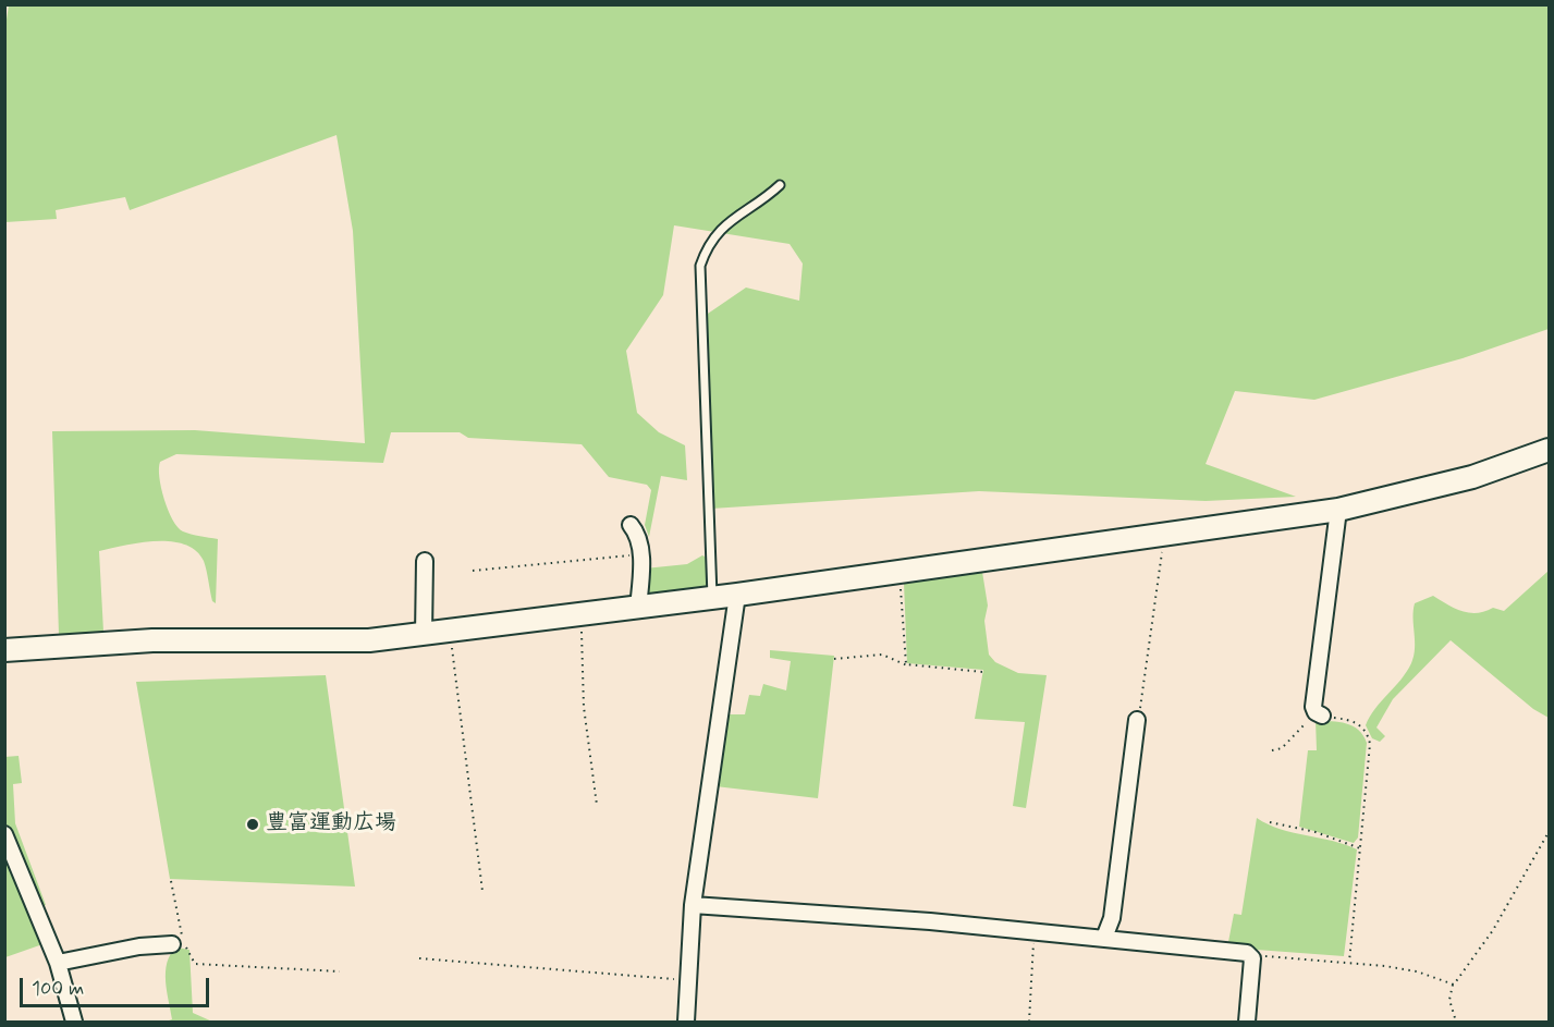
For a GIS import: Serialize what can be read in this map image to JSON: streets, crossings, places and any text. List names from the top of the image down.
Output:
{
  "places": ["豊富運動広場"],
  "scale_bar": "100 m"
}
